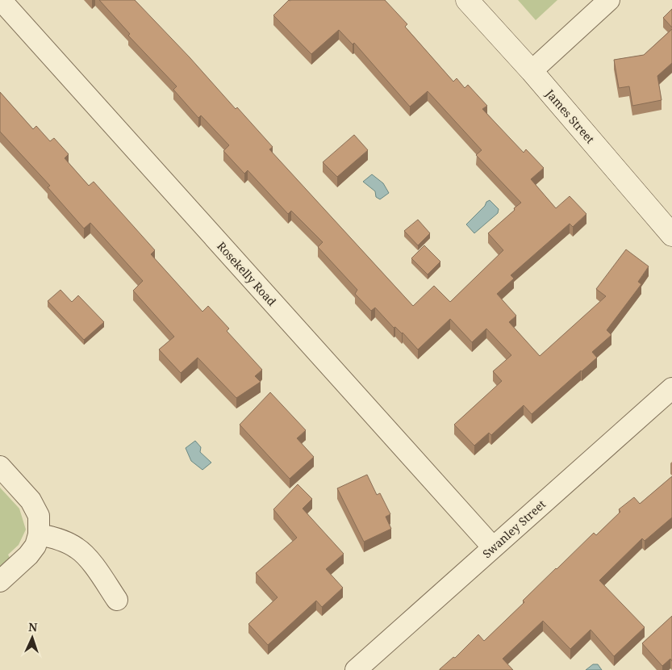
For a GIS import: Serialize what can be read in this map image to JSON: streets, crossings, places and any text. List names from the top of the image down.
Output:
{
  "streets": {
    "street": ["James Street", "Rosekelly Road", "Swanley Street"]
  },
  "crossings": [
    ["Rosekelly Road", "Swanley Street"]
  ],
  "north": "top"
}
